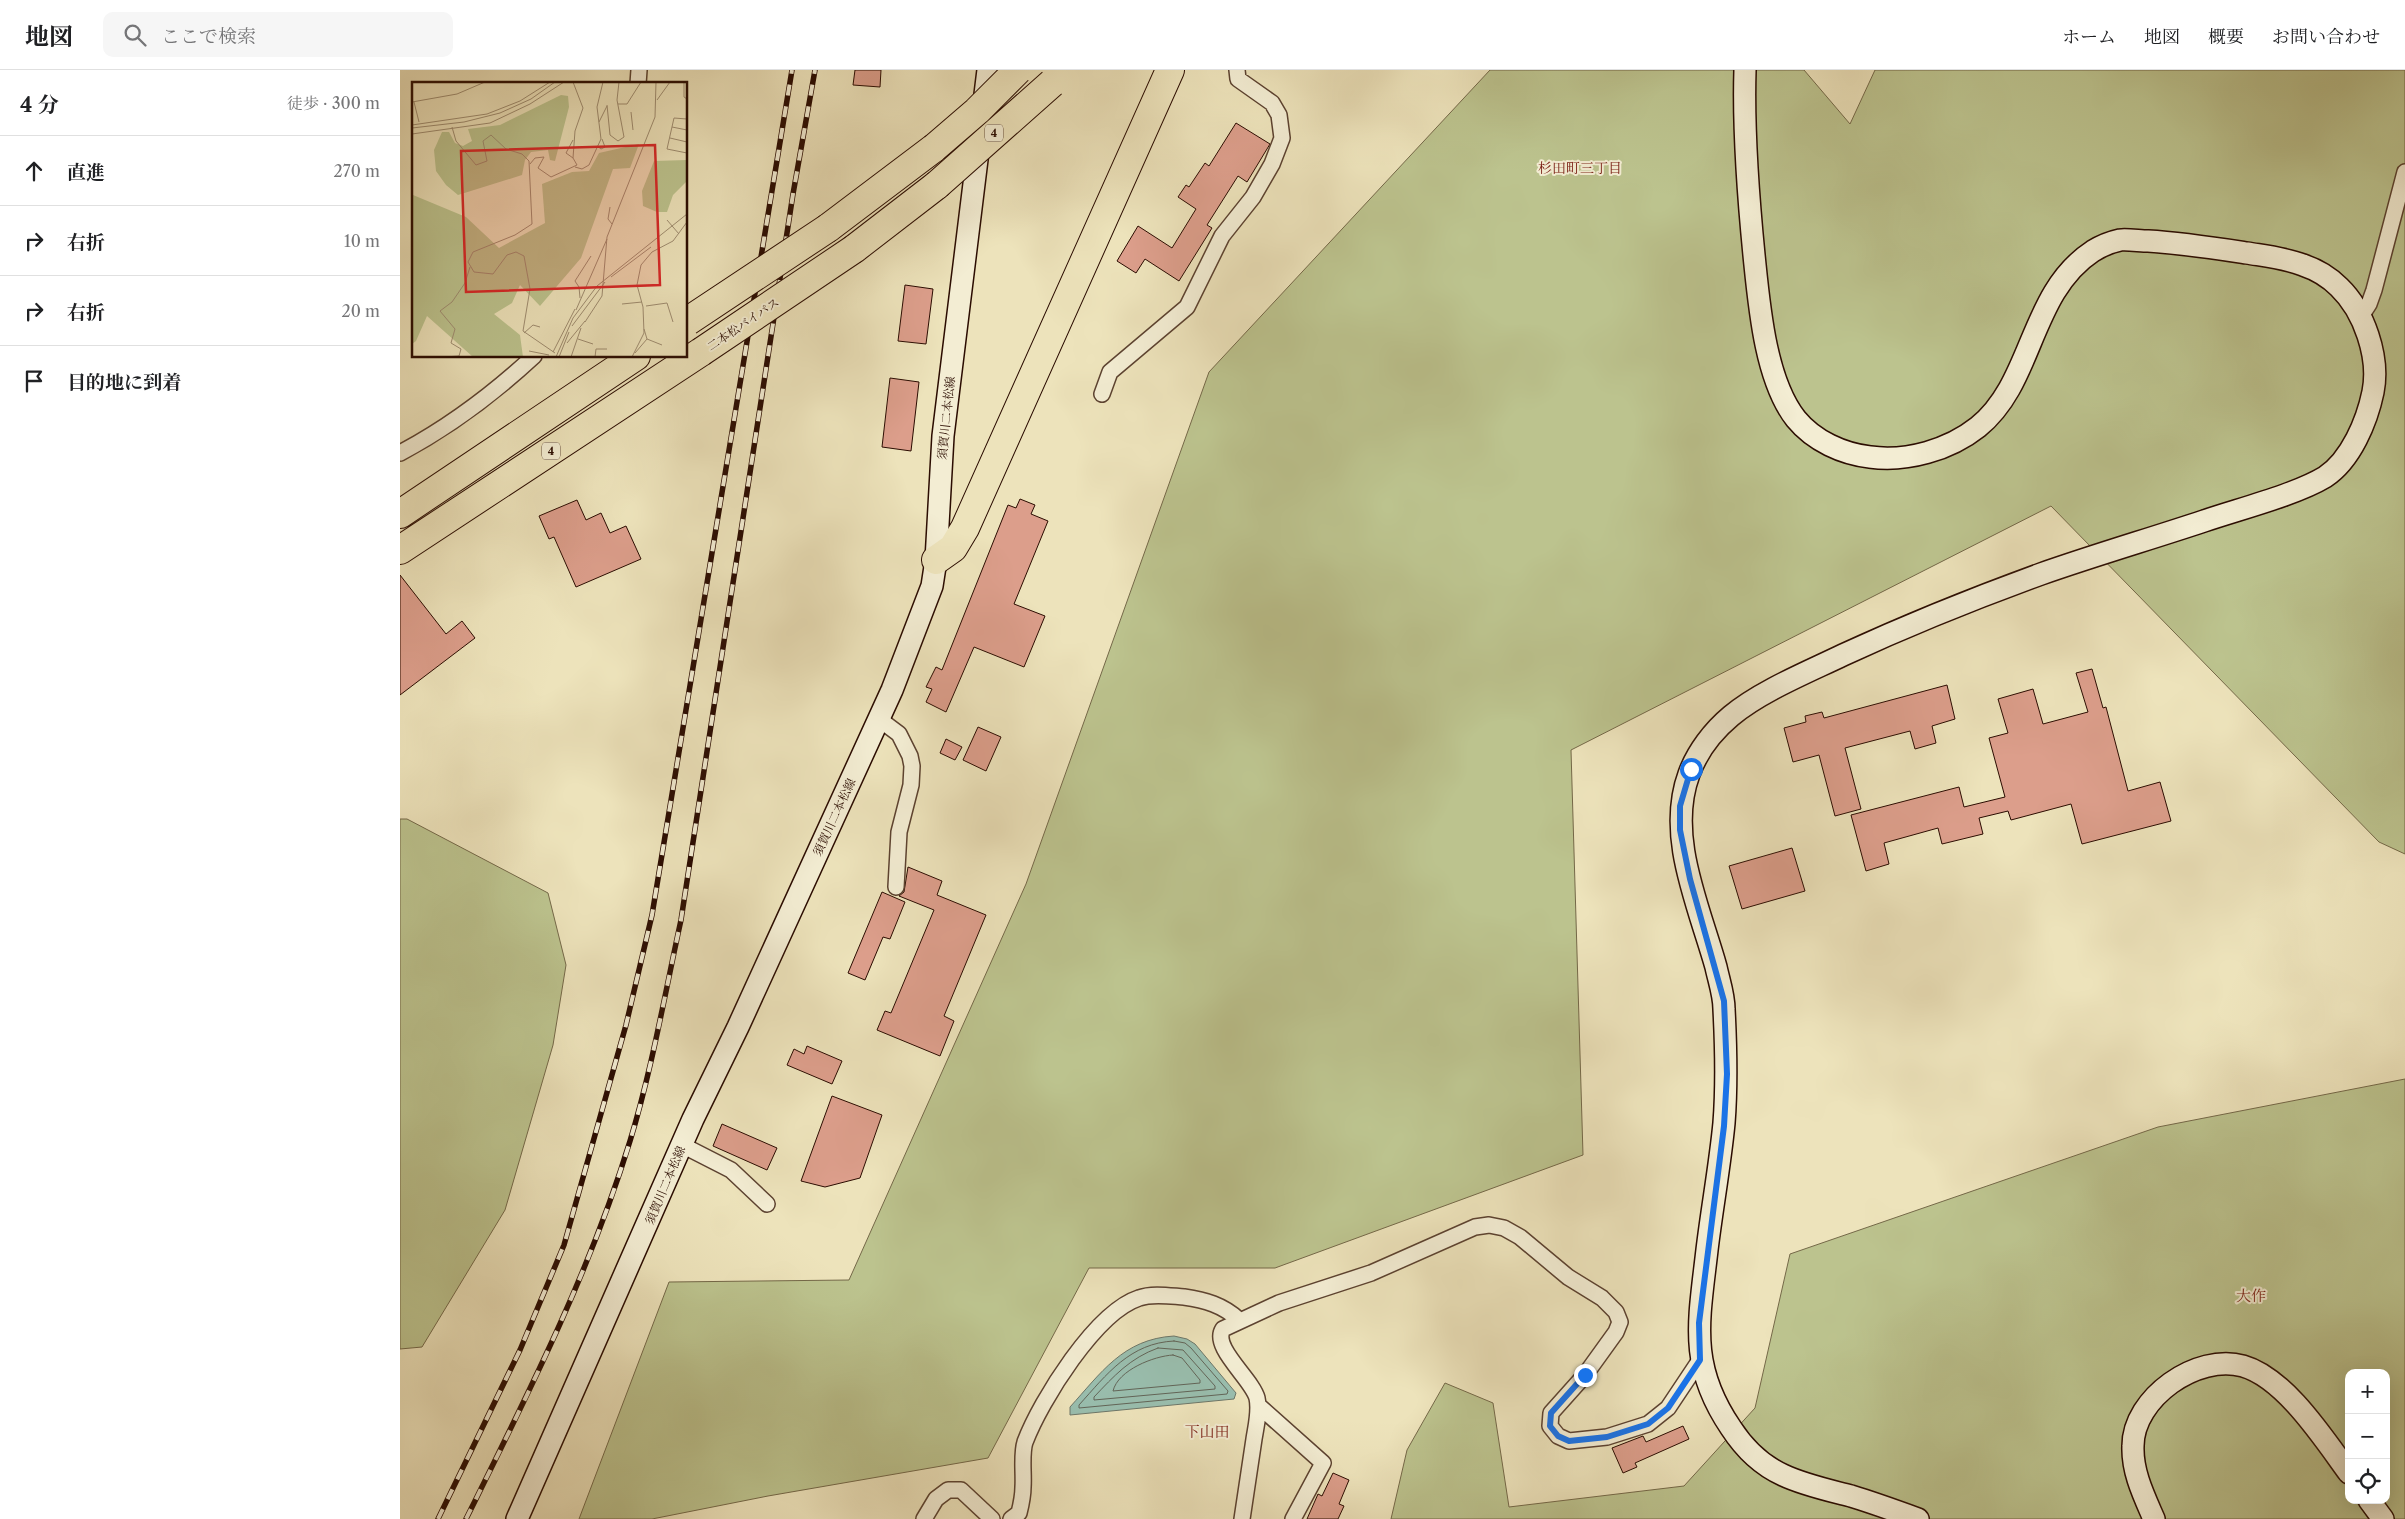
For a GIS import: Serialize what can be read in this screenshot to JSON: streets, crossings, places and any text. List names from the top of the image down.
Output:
{
  "streets": {
    "highway": ["4", "二本松バイパス"],
    "street": ["須賀川二本松線"]
  },
  "districts": ["杉田町三丁目", "大作", "下山田"],
  "page": {
    "header": "地図",
    "search": "ここで検索",
    "nav": [
      "ホーム",
      "地図",
      "概要",
      "お問い合わせ"
    ],
    "heading": ["4 分", "徒歩 · 300 m"],
    "list": [
      ["直進", "270 m"],
      ["右折", "10 m"],
      ["右折", "20 m"],
      "目的地に到着"
    ],
    "map_buttons": ["+", "−"]
  }
}
